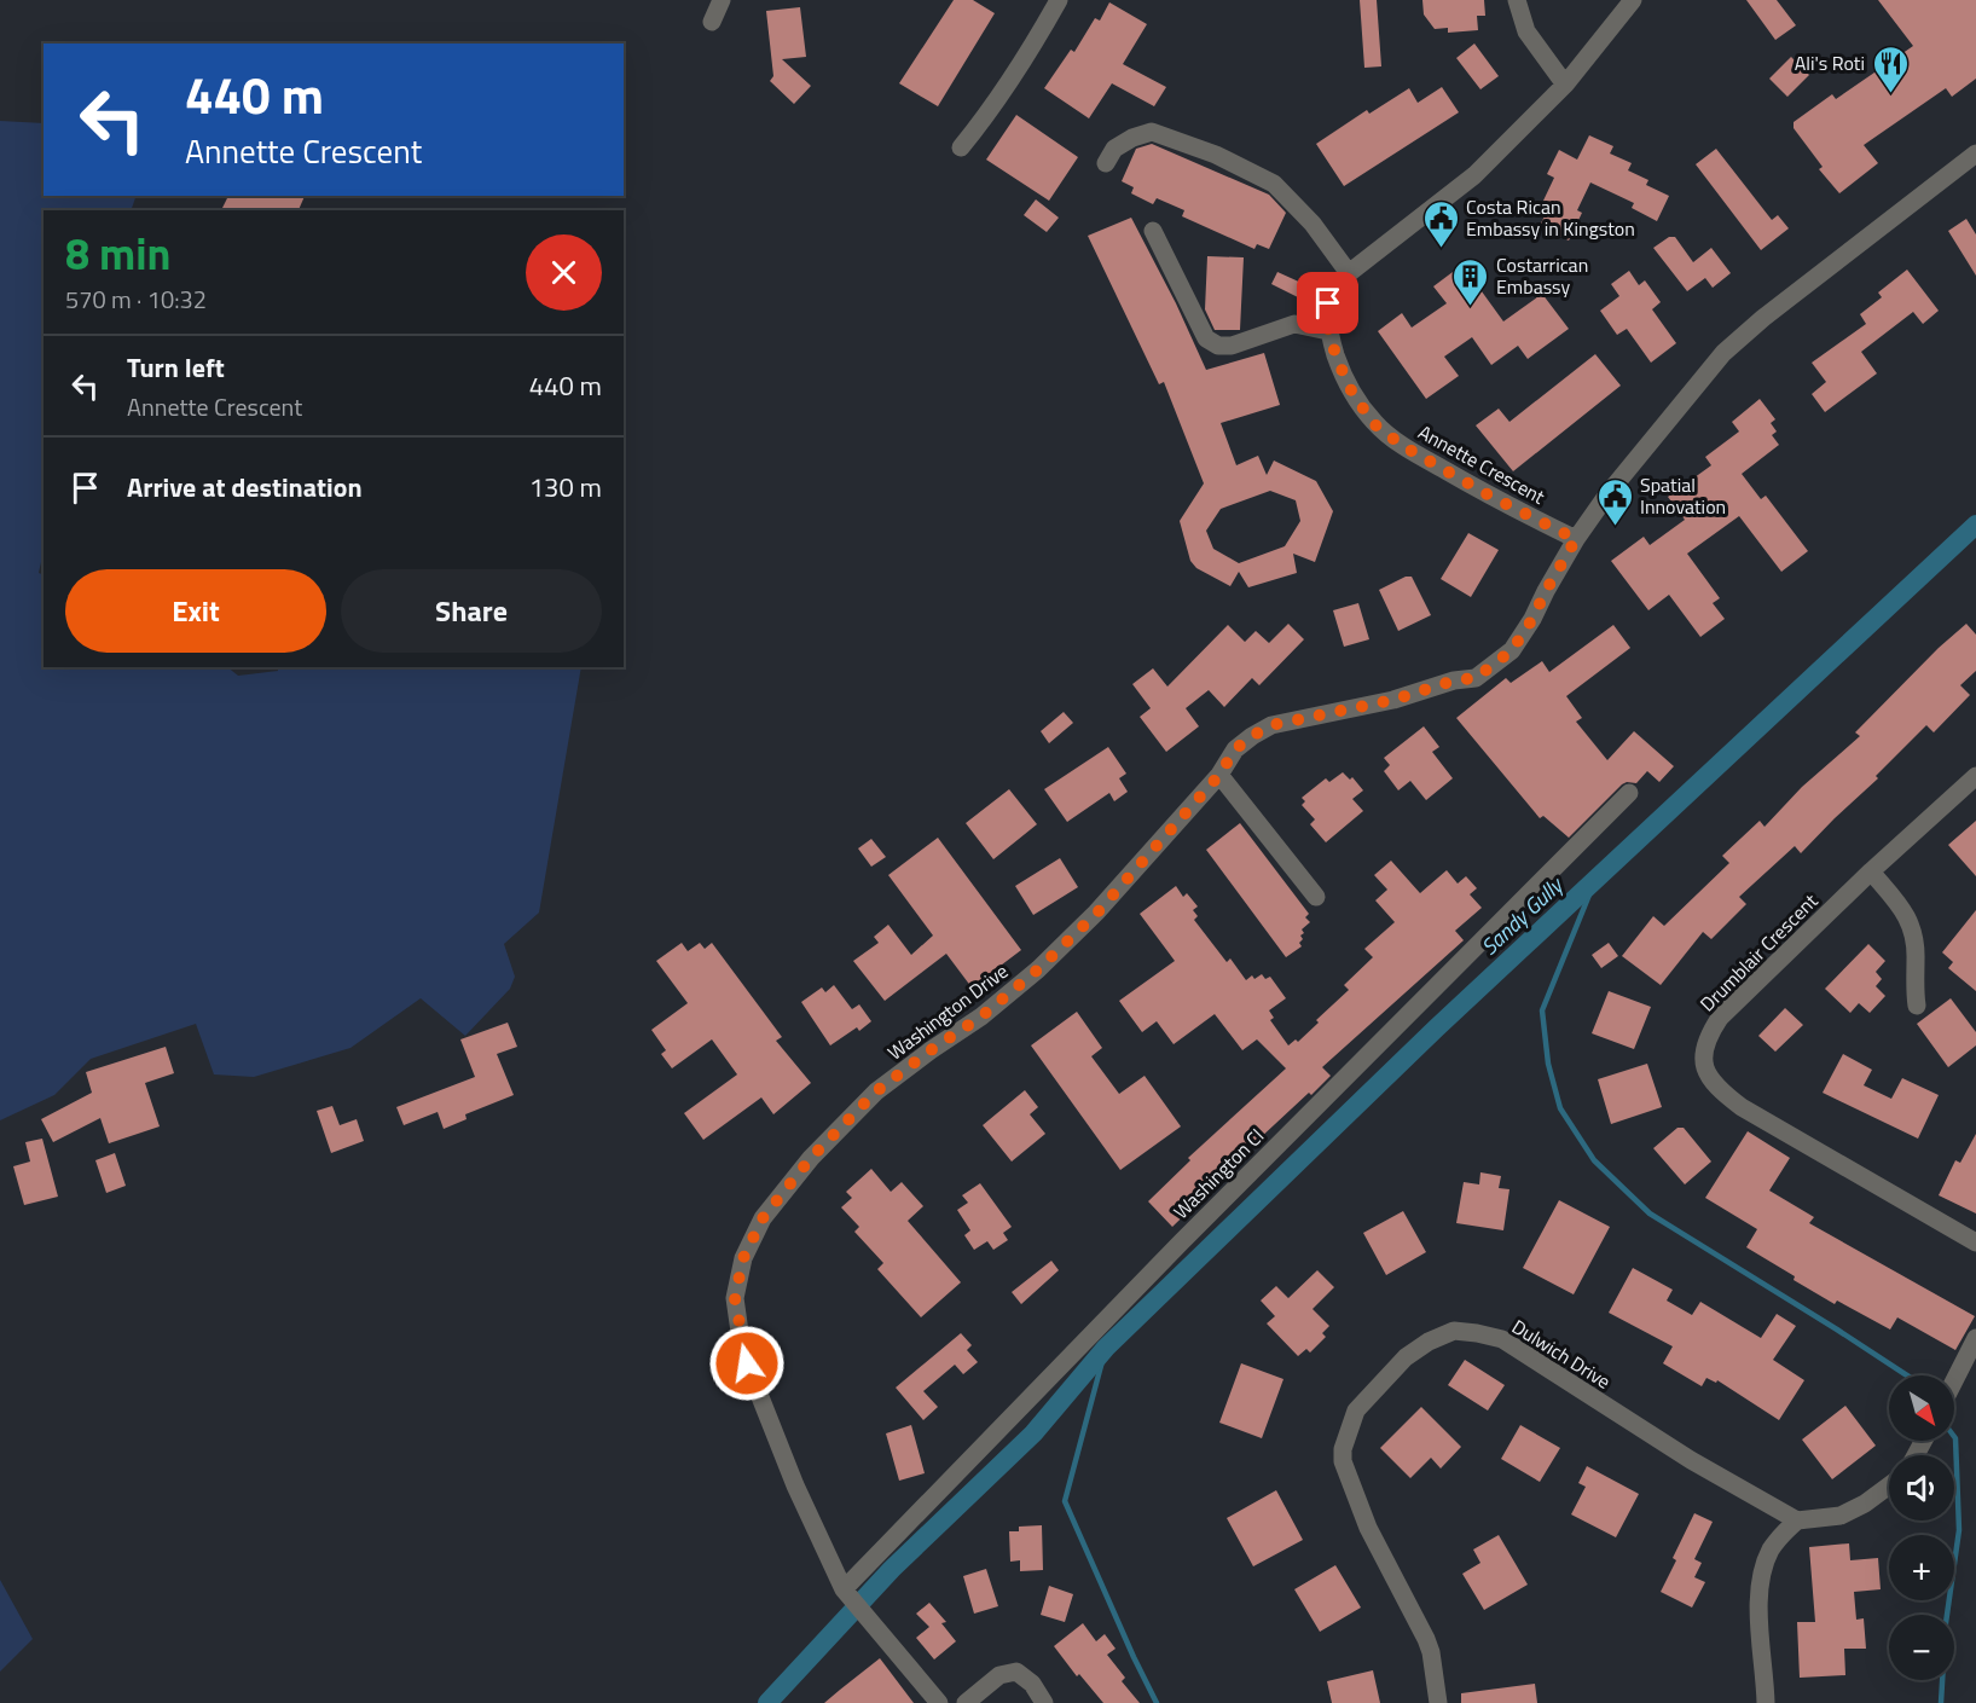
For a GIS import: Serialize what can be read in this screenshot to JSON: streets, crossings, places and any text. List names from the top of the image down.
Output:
{
  "streets": {
    "street": [
      "Annette Crescent",
      "Drumblair Crescent",
      "Washington Drive",
      "Washington Cl",
      "Dulwich Drive"
    ]
  },
  "crossings": [
    ["Annette Crescent", "Washington Drive"],
    ["Washington Drive", "Washington Cl"]
  ],
  "water": ["Sandy Gully"],
  "places": {
    "restaurant": ["Ali's Roti"],
    "public building": ["Costa Rican Embassy in Kingston", "Spatial Innovation"],
    "building": ["Costarrican Embassy"]
  },
  "north": "bottom right",
  "page": {
    "turn": ["440 m", "Annette Crescent"],
    "heading": ["8 min", "570 m · 10:32"],
    "list": [
      {
        "name": "Turn left",
        "note": "Annette Crescent",
        "value": "440 m"
      },
      {
        "name": "Arrive at destination",
        "value": "130 m"
      }
    ],
    "buttons": ["Exit", "Share"],
    "map_buttons": ["+", "−"]
  }
}
